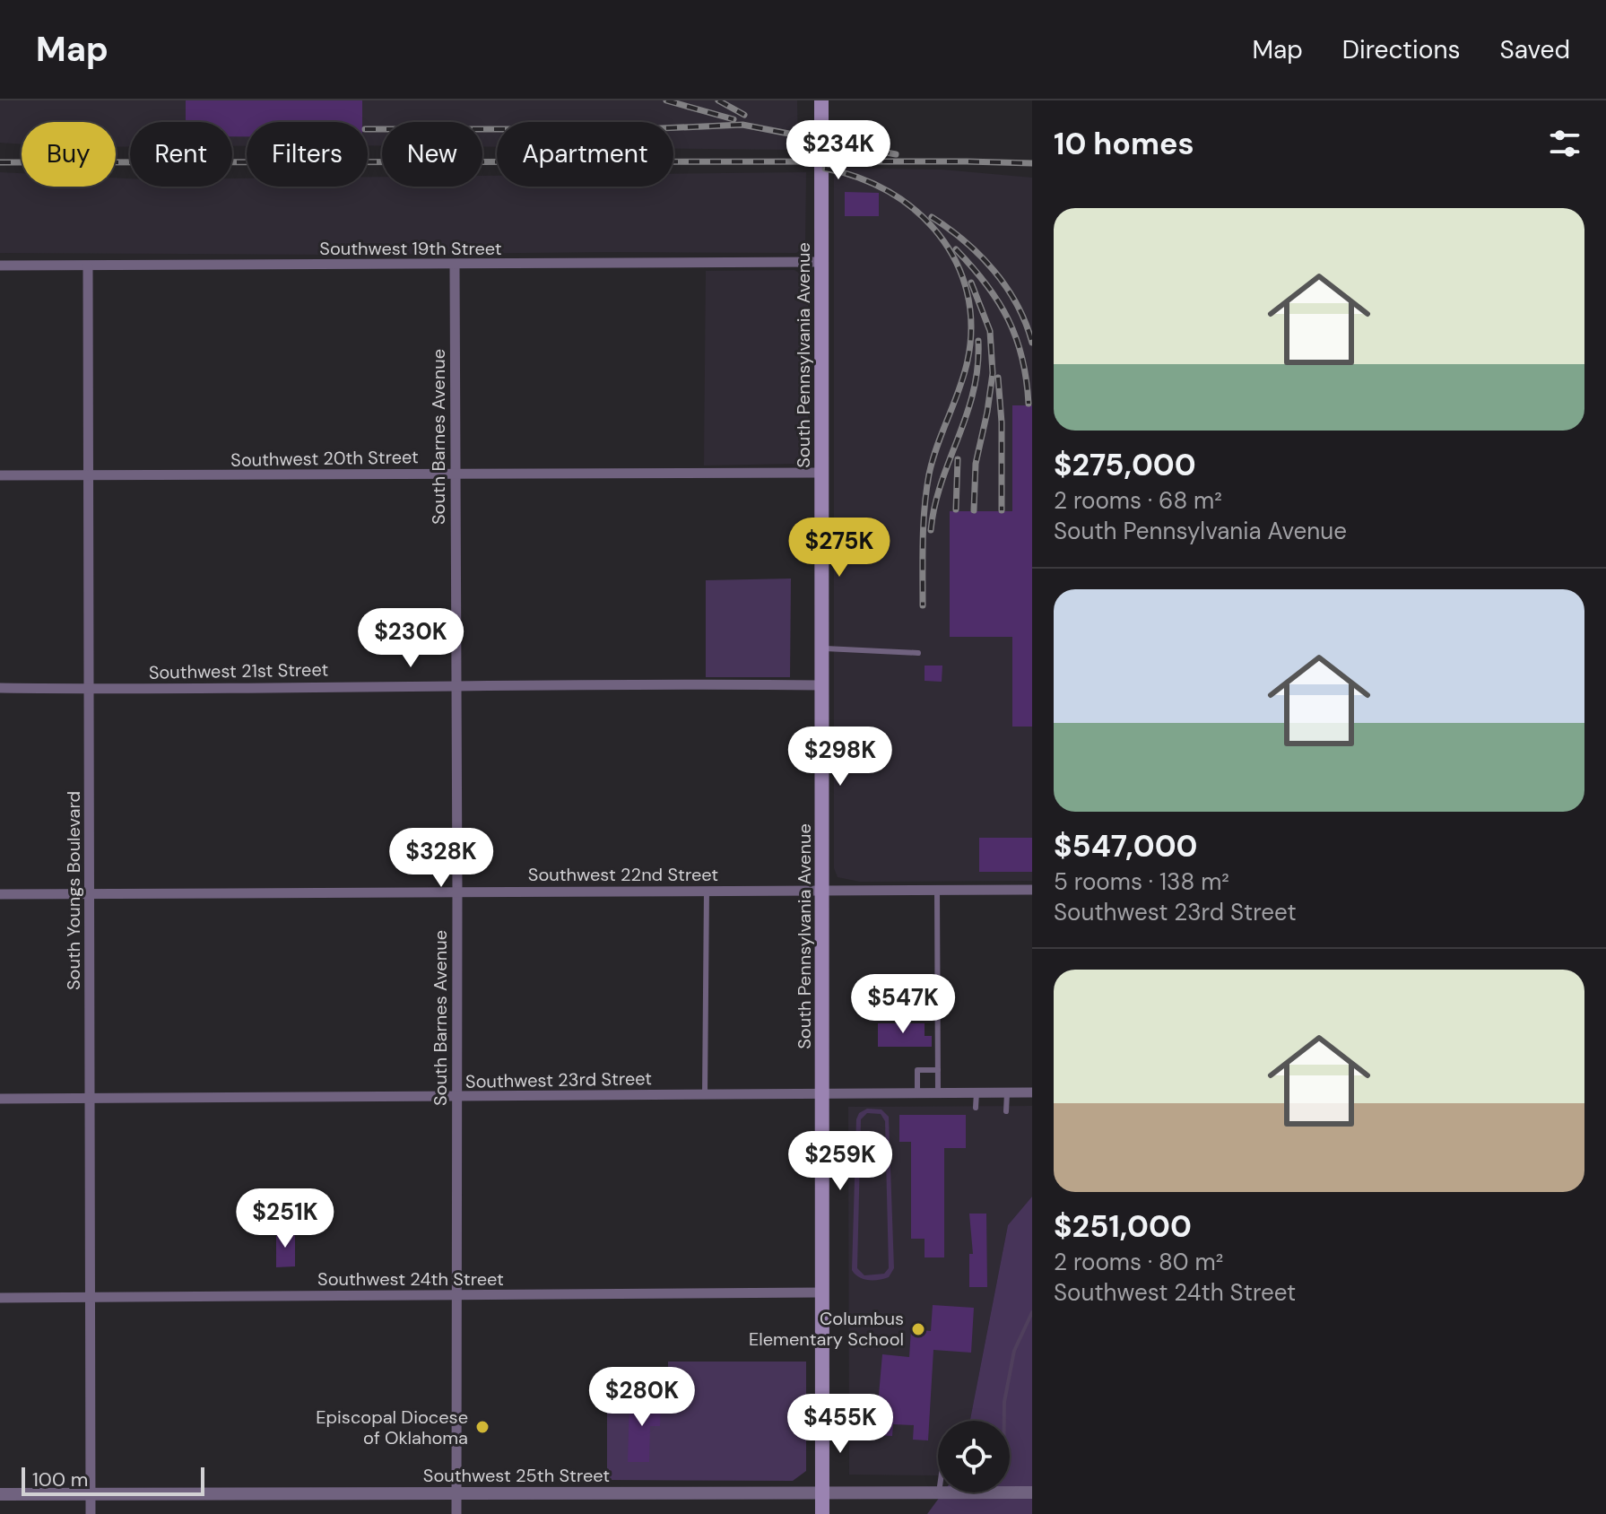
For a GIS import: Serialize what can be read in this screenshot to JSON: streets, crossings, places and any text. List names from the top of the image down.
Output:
{
  "streets": {
    "main road": ["South Pennsylvania Avenue"],
    "street": [
      "Southwest 19th Street",
      "South Barnes Avenue",
      "Southwest 20th Street",
      "Southwest 21st Street",
      "Southwest 22nd Street",
      "South Youngs Boulevard",
      "Southwest 23rd Street",
      "Southwest 24th Street",
      "Southwest 25th Street"
    ]
  },
  "crossings": [
    ["Southwest 19th Street", "South Pennsylvania Avenue"],
    ["Southwest 19th Street", "South Barnes Avenue"],
    ["Southwest 19th Street", "South Youngs Boulevard"],
    ["South Pennsylvania Avenue", "Southwest 20th Street"],
    ["South Pennsylvania Avenue", "Southwest 21st Street"],
    ["South Pennsylvania Avenue", "Southwest 22nd Street"],
    ["South Pennsylvania Avenue", "Southwest 23rd Street"],
    ["South Pennsylvania Avenue", "Southwest 24th Street"],
    ["South Pennsylvania Avenue", "Southwest 25th Street"],
    ["South Barnes Avenue", "Southwest 20th Street"],
    ["South Barnes Avenue", "Southwest 21st Street"],
    ["South Barnes Avenue", "Southwest 22nd Street"],
    ["South Barnes Avenue", "Southwest 23rd Street"],
    ["South Barnes Avenue", "Southwest 24th Street"],
    ["South Barnes Avenue", "Southwest 25th Street"],
    ["Southwest 20th Street", "South Youngs Boulevard"],
    ["Southwest 21st Street", "South Youngs Boulevard"],
    ["Southwest 22nd Street", "South Youngs Boulevard"],
    ["South Youngs Boulevard", "Southwest 23rd Street"],
    ["South Youngs Boulevard", "Southwest 24th Street"],
    ["South Youngs Boulevard", "Southwest 25th Street"]
  ],
  "places": ["Columbus Elementary School", "Episcopal Diocese of Oklahoma"],
  "scale_bar": "100 m",
  "page": {
    "header": "Map",
    "nav": ["Map", "Directions", "Saved"],
    "heading": "10 homes",
    "price": [
      "$234K",
      "$275K",
      "$230K",
      "$298K",
      "$328K",
      "$547K",
      "$259K",
      "$251K",
      "$280K",
      "$455K"
    ],
    "chip": [
      "Buy",
      "Rent",
      "Filters",
      "New",
      "Apartment"
    ],
    "list": [
      {
        "name": "$275,000",
        "note": "2 rooms · 68 m² · South Pennsylvania Avenue"
      },
      {
        "name": "$547,000",
        "note": "5 rooms · 138 m² · Southwest 23rd Street"
      },
      {
        "name": "$251,000",
        "note": "2 rooms · 80 m² · Southwest 24th Street"
      }
    ],
    "scale": "100 m"
  }
}
